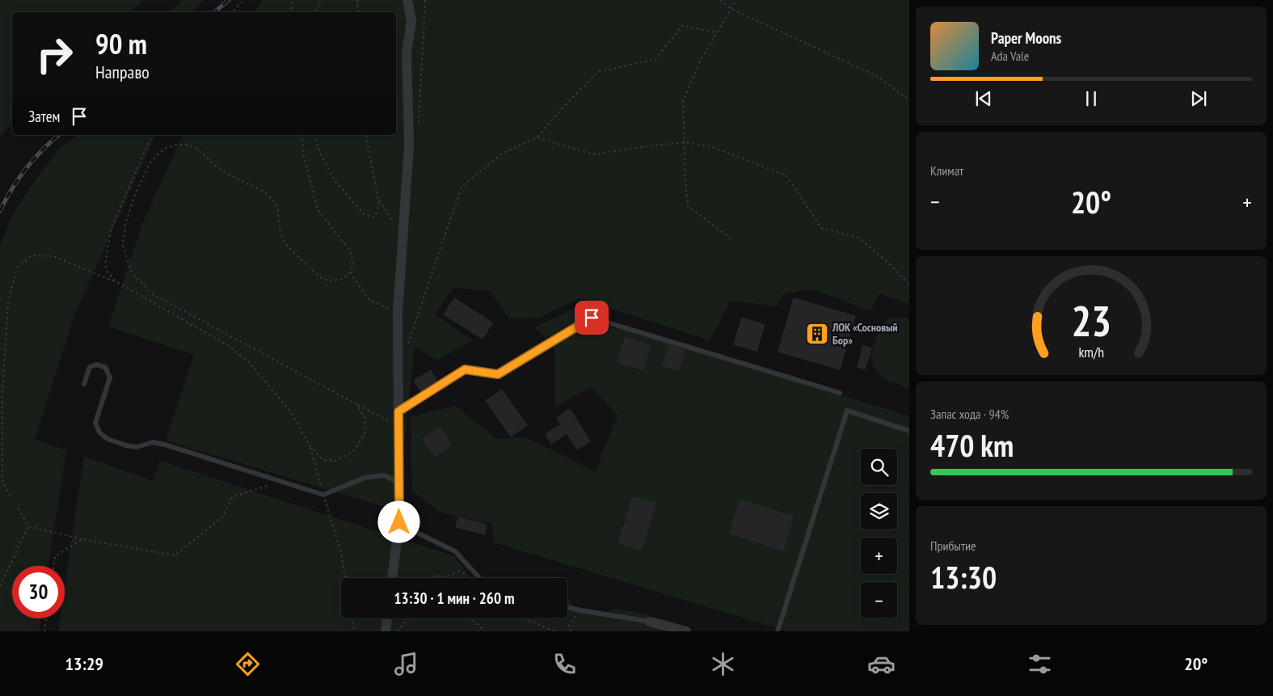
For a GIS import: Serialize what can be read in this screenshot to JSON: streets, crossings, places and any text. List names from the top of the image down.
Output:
{
  "places": {
    "building": ["ЛОК «Сосновый Бор»"]
  },
  "page": {
    "turn": ["90 m", "Направо"],
    "song": ["Paper Moons", "Ada Vale"],
    "then": "Затем",
    "tile": [
      "Климат",
      ["Запас хода · 94%", "470 km"],
      ["Прибытие", "13:30"]
    ],
    "heat": ["−", "20°", "+"],
    "map_buttons": ["+", "−"],
    "limit": "30",
    "trip": "13:30 · 1 мин · 260 m",
    "tabs": ["13:29", "20°"],
    "gauge": ["23", "km/h"]
  }
}
